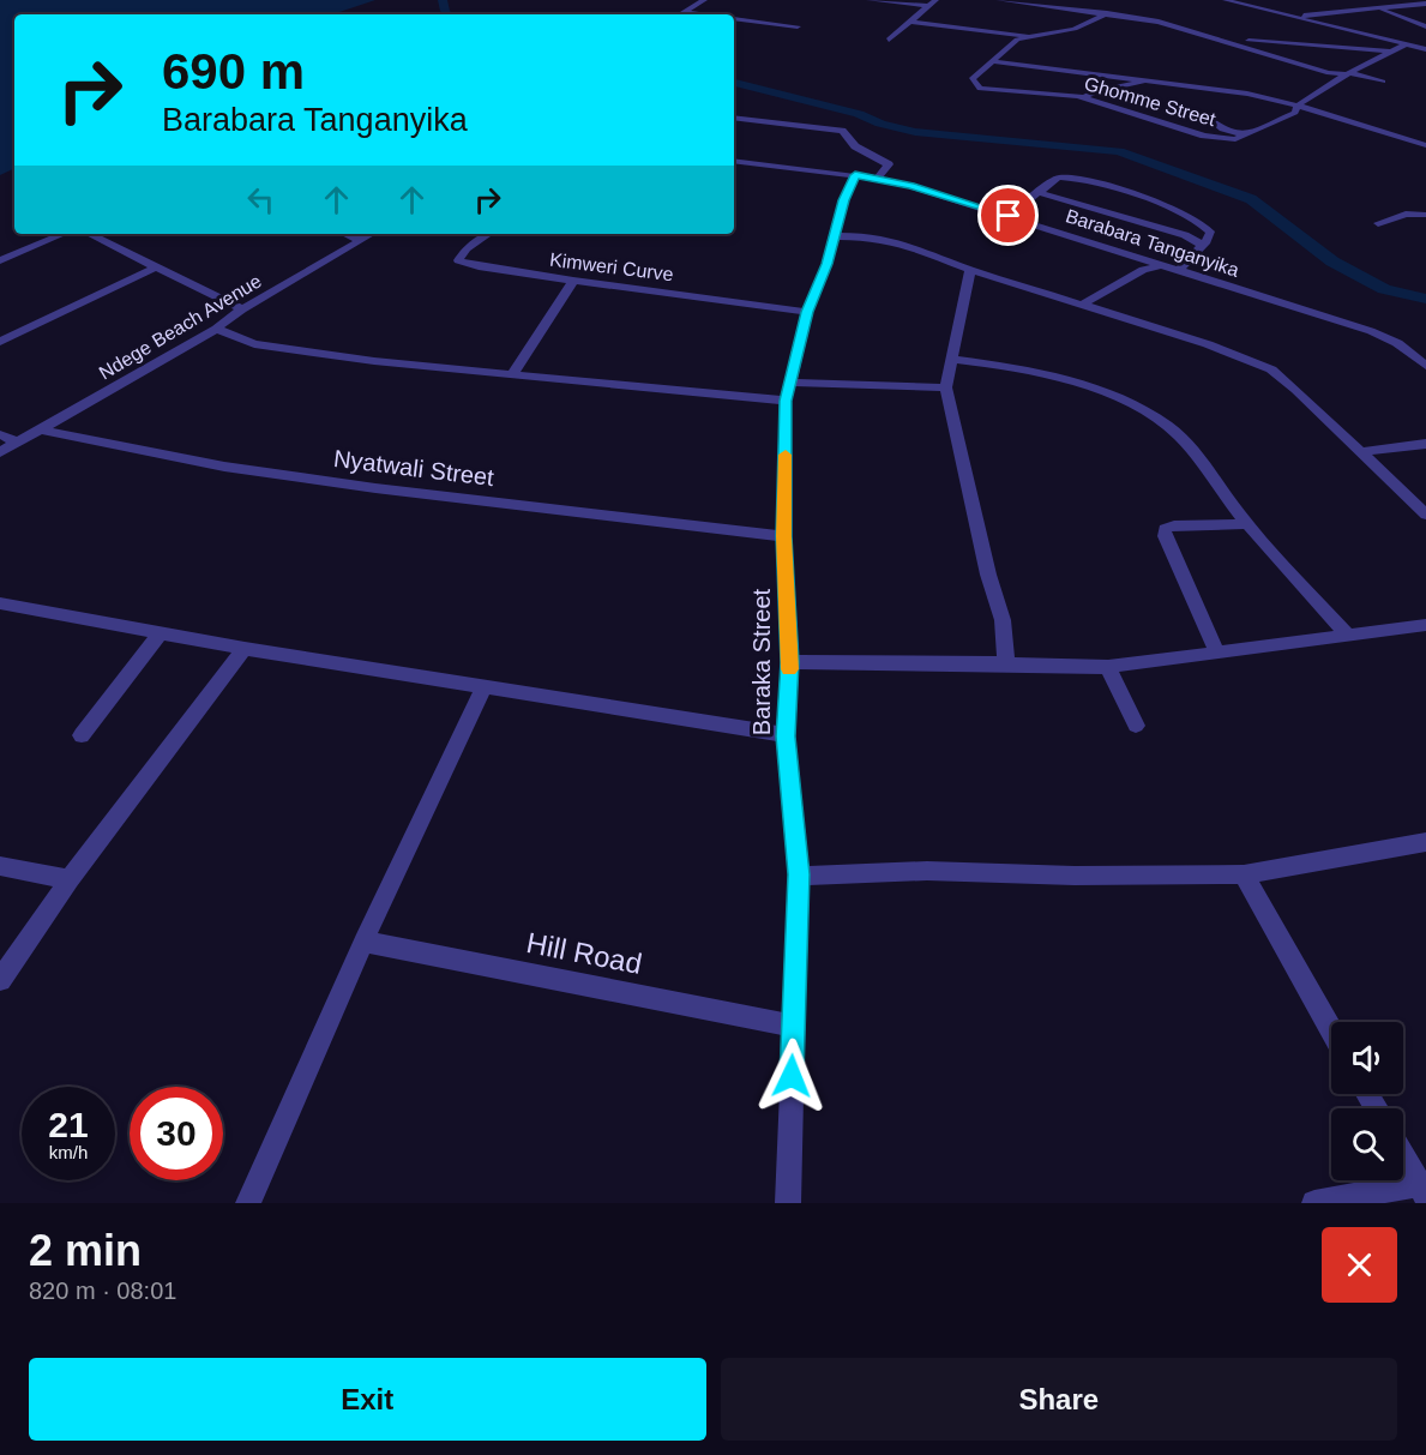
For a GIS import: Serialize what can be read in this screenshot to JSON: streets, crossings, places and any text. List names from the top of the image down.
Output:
{
  "streets": {
    "street": [
      "Ghomme Street",
      "Barabara Tanganyika",
      "Kimweri Curve",
      "Ndege Beach Avenue",
      "Nyatwali Street",
      "Baraka Street",
      "Hill Road"
    ]
  },
  "crossings": [
    ["Barabara Tanganyika", "Baraka Street"],
    ["Kimweri Curve", "Baraka Street"],
    ["Ndege Beach Avenue", "Nyatwali Street"],
    ["Nyatwali Street", "Baraka Street"],
    ["Baraka Street", "Hill Road"]
  ],
  "page": {
    "turn": ["690 m", "Barabara Tanganyika"],
    "speed": "21 km/h",
    "limit": "30",
    "heading": ["2 min", "820 m · 08:01"],
    "buttons": ["Exit", "Share"]
  }
}
